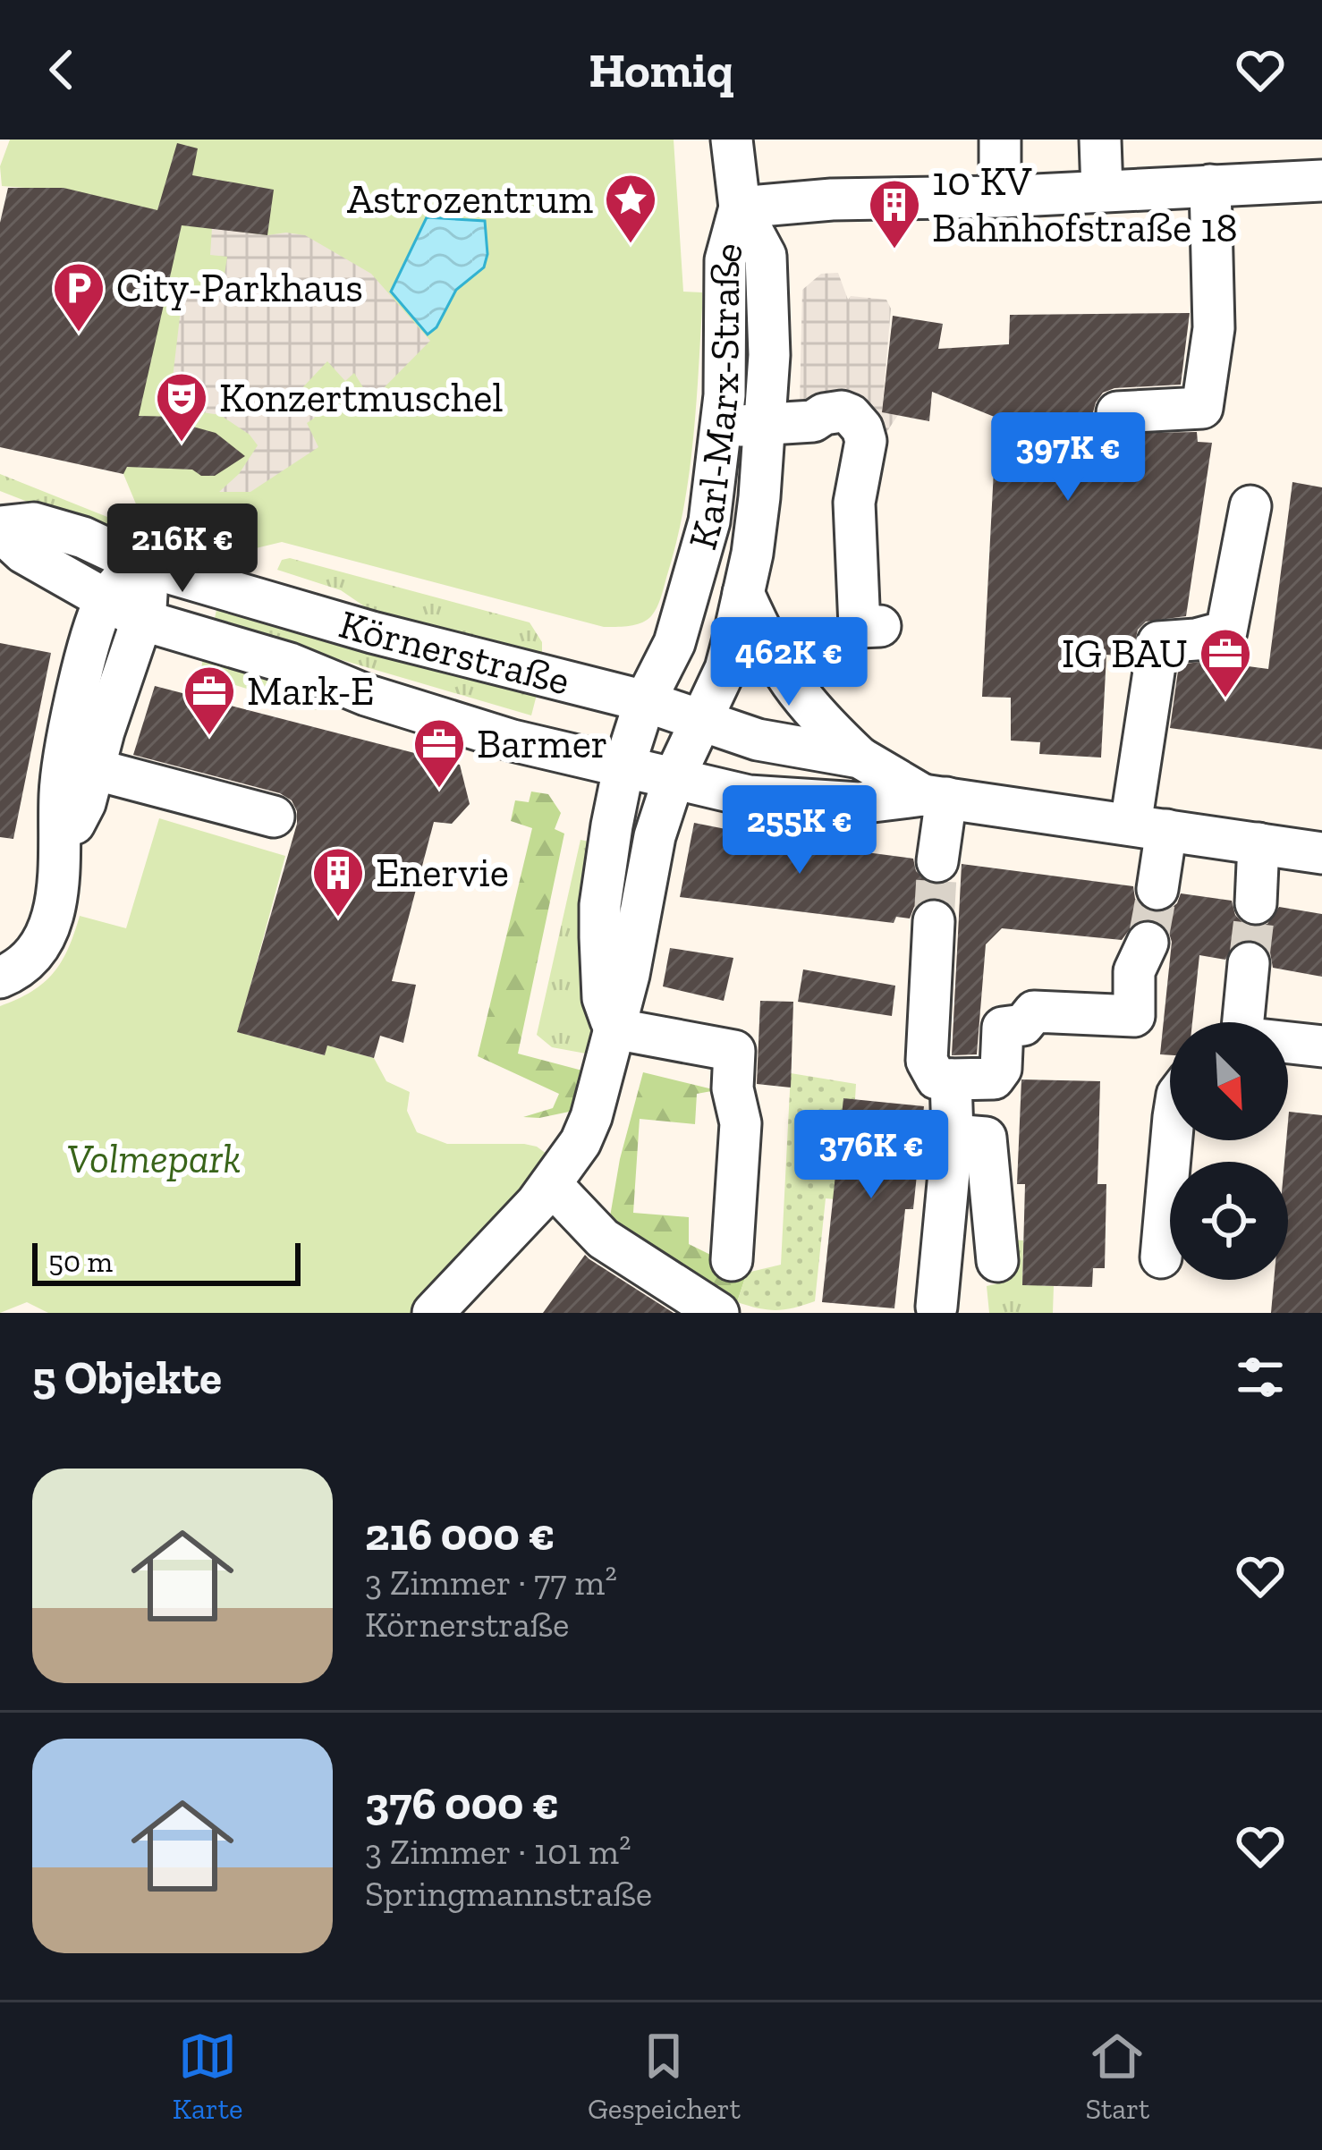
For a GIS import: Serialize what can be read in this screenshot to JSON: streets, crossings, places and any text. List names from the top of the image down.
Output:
{
  "streets": {
    "street": ["Karl-Marx-Straße", "Körnerstraße"]
  },
  "crossings": [
    ["Karl-Marx-Straße", "Körnerstraße"]
  ],
  "parks": ["Volmepark"],
  "places": {
    "place": ["Astrozentrum"],
    "building": ["10 KV Bahnhofstraße 18", "Enervie"],
    "parking": ["City-Parkhaus"],
    "theatre": ["Konzertmuschel"],
    "office": ["IG BAU", "Mark-E", "Barmer"]
  },
  "scale_bar": "50 m",
  "north": "bottom right",
  "page": {
    "header": "Homiq",
    "price": [
      "397K €",
      "216K €",
      "462K €",
      "255K €",
      "376K €"
    ],
    "scale": "50 m",
    "heading": "5 Objekte",
    "list": [
      {
        "name": "216 000 €",
        "note": "3 Zimmer · 77 m² · Körnerstraße"
      },
      {
        "name": "376 000 €",
        "note": "3 Zimmer · 101 m² · Springmannstraße"
      }
    ],
    "tabs": ["Karte", "Gespeichert", "Start"]
  }
}
